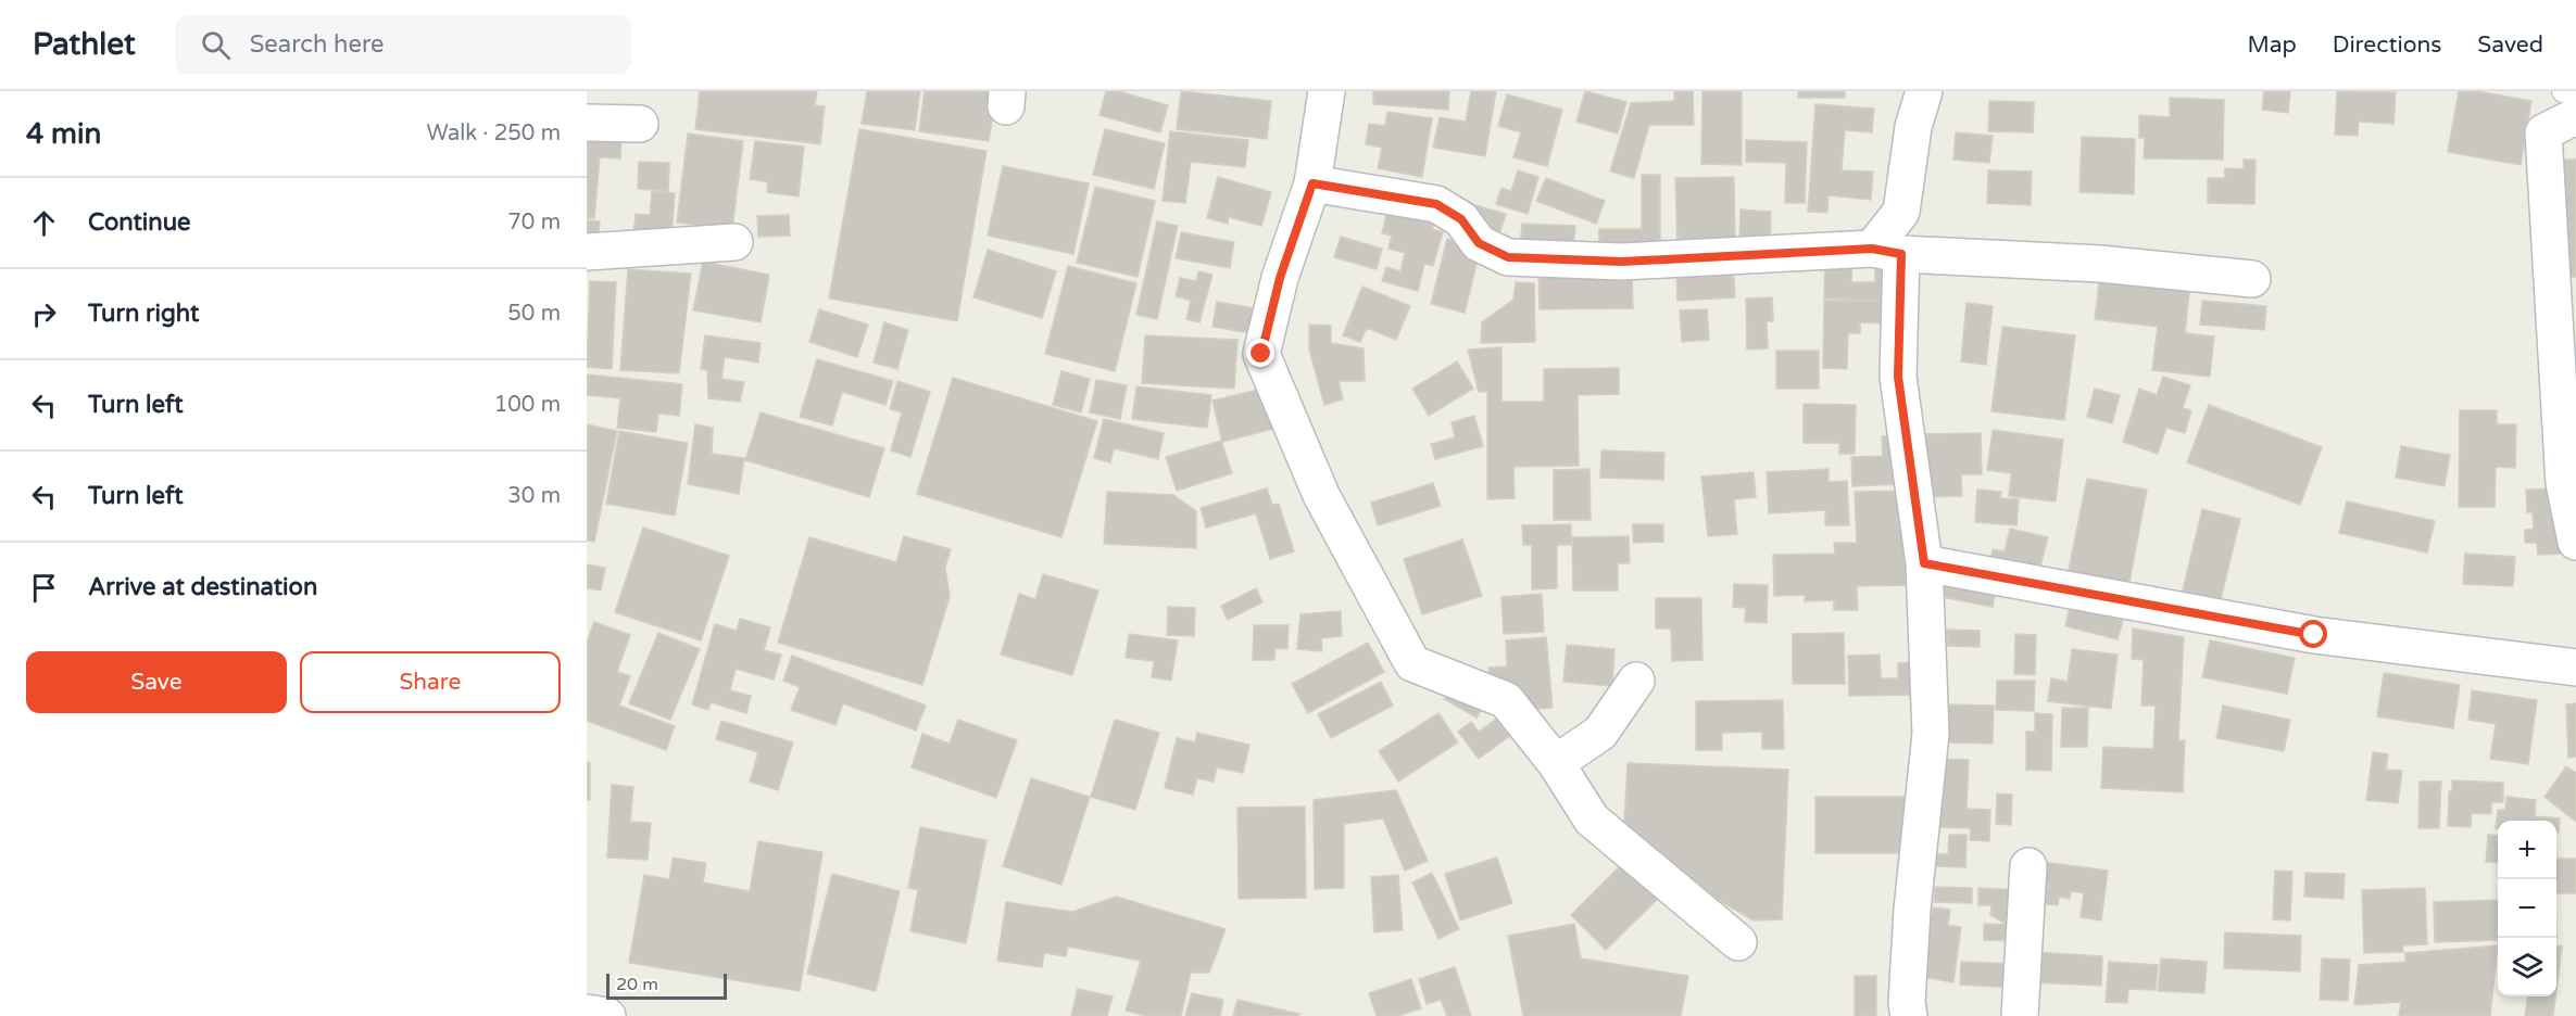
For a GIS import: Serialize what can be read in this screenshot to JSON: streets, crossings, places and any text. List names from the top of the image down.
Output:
{
  "scale_bar": "20 m",
  "page": {
    "header": "Pathlet",
    "search": "Search here",
    "nav": ["Map", "Directions", "Saved"],
    "heading": ["4 min", "Walk · 250 m"],
    "list": [
      ["Continue", "70 m"],
      ["Turn right", "50 m"],
      ["Turn left", "100 m"],
      ["Turn left", "30 m"],
      "Arrive at destination"
    ],
    "buttons": ["Save", "Share"],
    "map_buttons": ["+", "−"],
    "scale": "20 m"
  }
}
